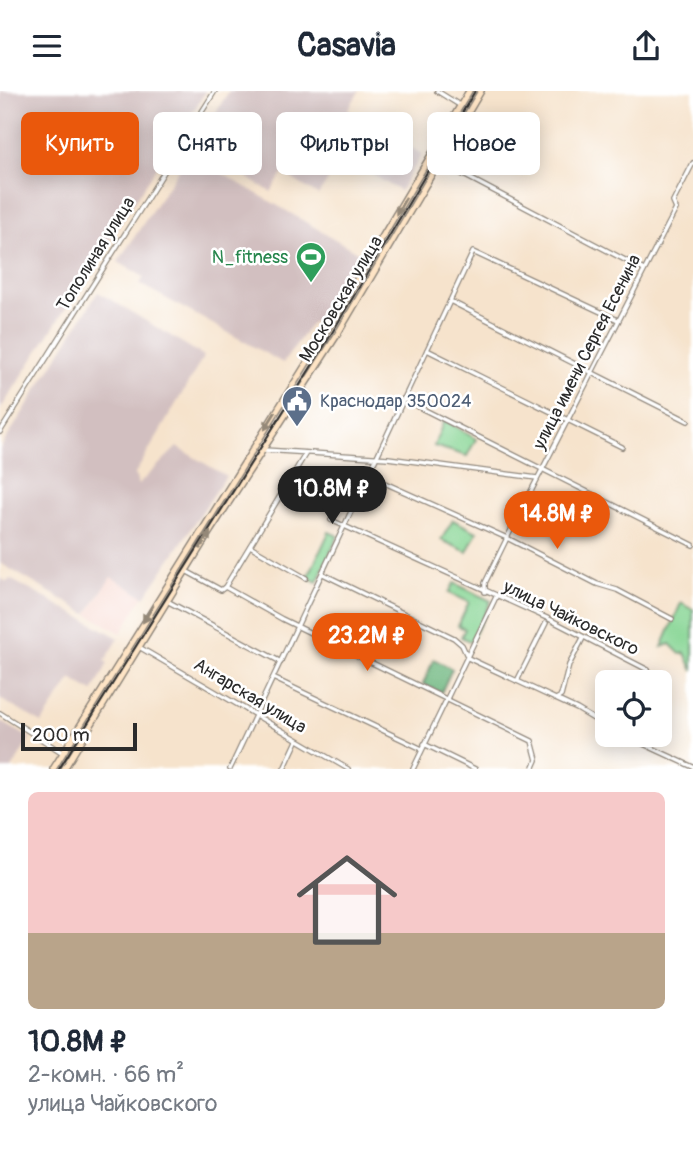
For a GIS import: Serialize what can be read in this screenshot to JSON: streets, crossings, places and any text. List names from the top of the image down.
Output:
{
  "streets": {
    "street": [
      "Тополиная улица",
      "Московская улица",
      "улица имени Сергея Есенина",
      "улица Чайковского",
      "Ангарская улица"
    ]
  },
  "crossings": [
    ["Московская улица", "Ангарская улица"],
    ["улица имени Сергея Есенина", "улица Чайковского"]
  ],
  "places": {
    "sports": ["N_fitness"],
    "public building": ["Краснодар 350024"]
  },
  "scale_bar": "200 m",
  "page": {
    "header": "Casavia",
    "chip": [
      "Купить",
      "Снять",
      "Фильтры",
      "Новое"
    ],
    "price": ["10.8M ₽", "14.8M ₽", "23.2M ₽"],
    "scale": "200 m",
    "list": [
      {
        "name": "10.8M ₽",
        "note": "2-комн. · 66 m² · улица Чайковского"
      }
    ]
  }
}
